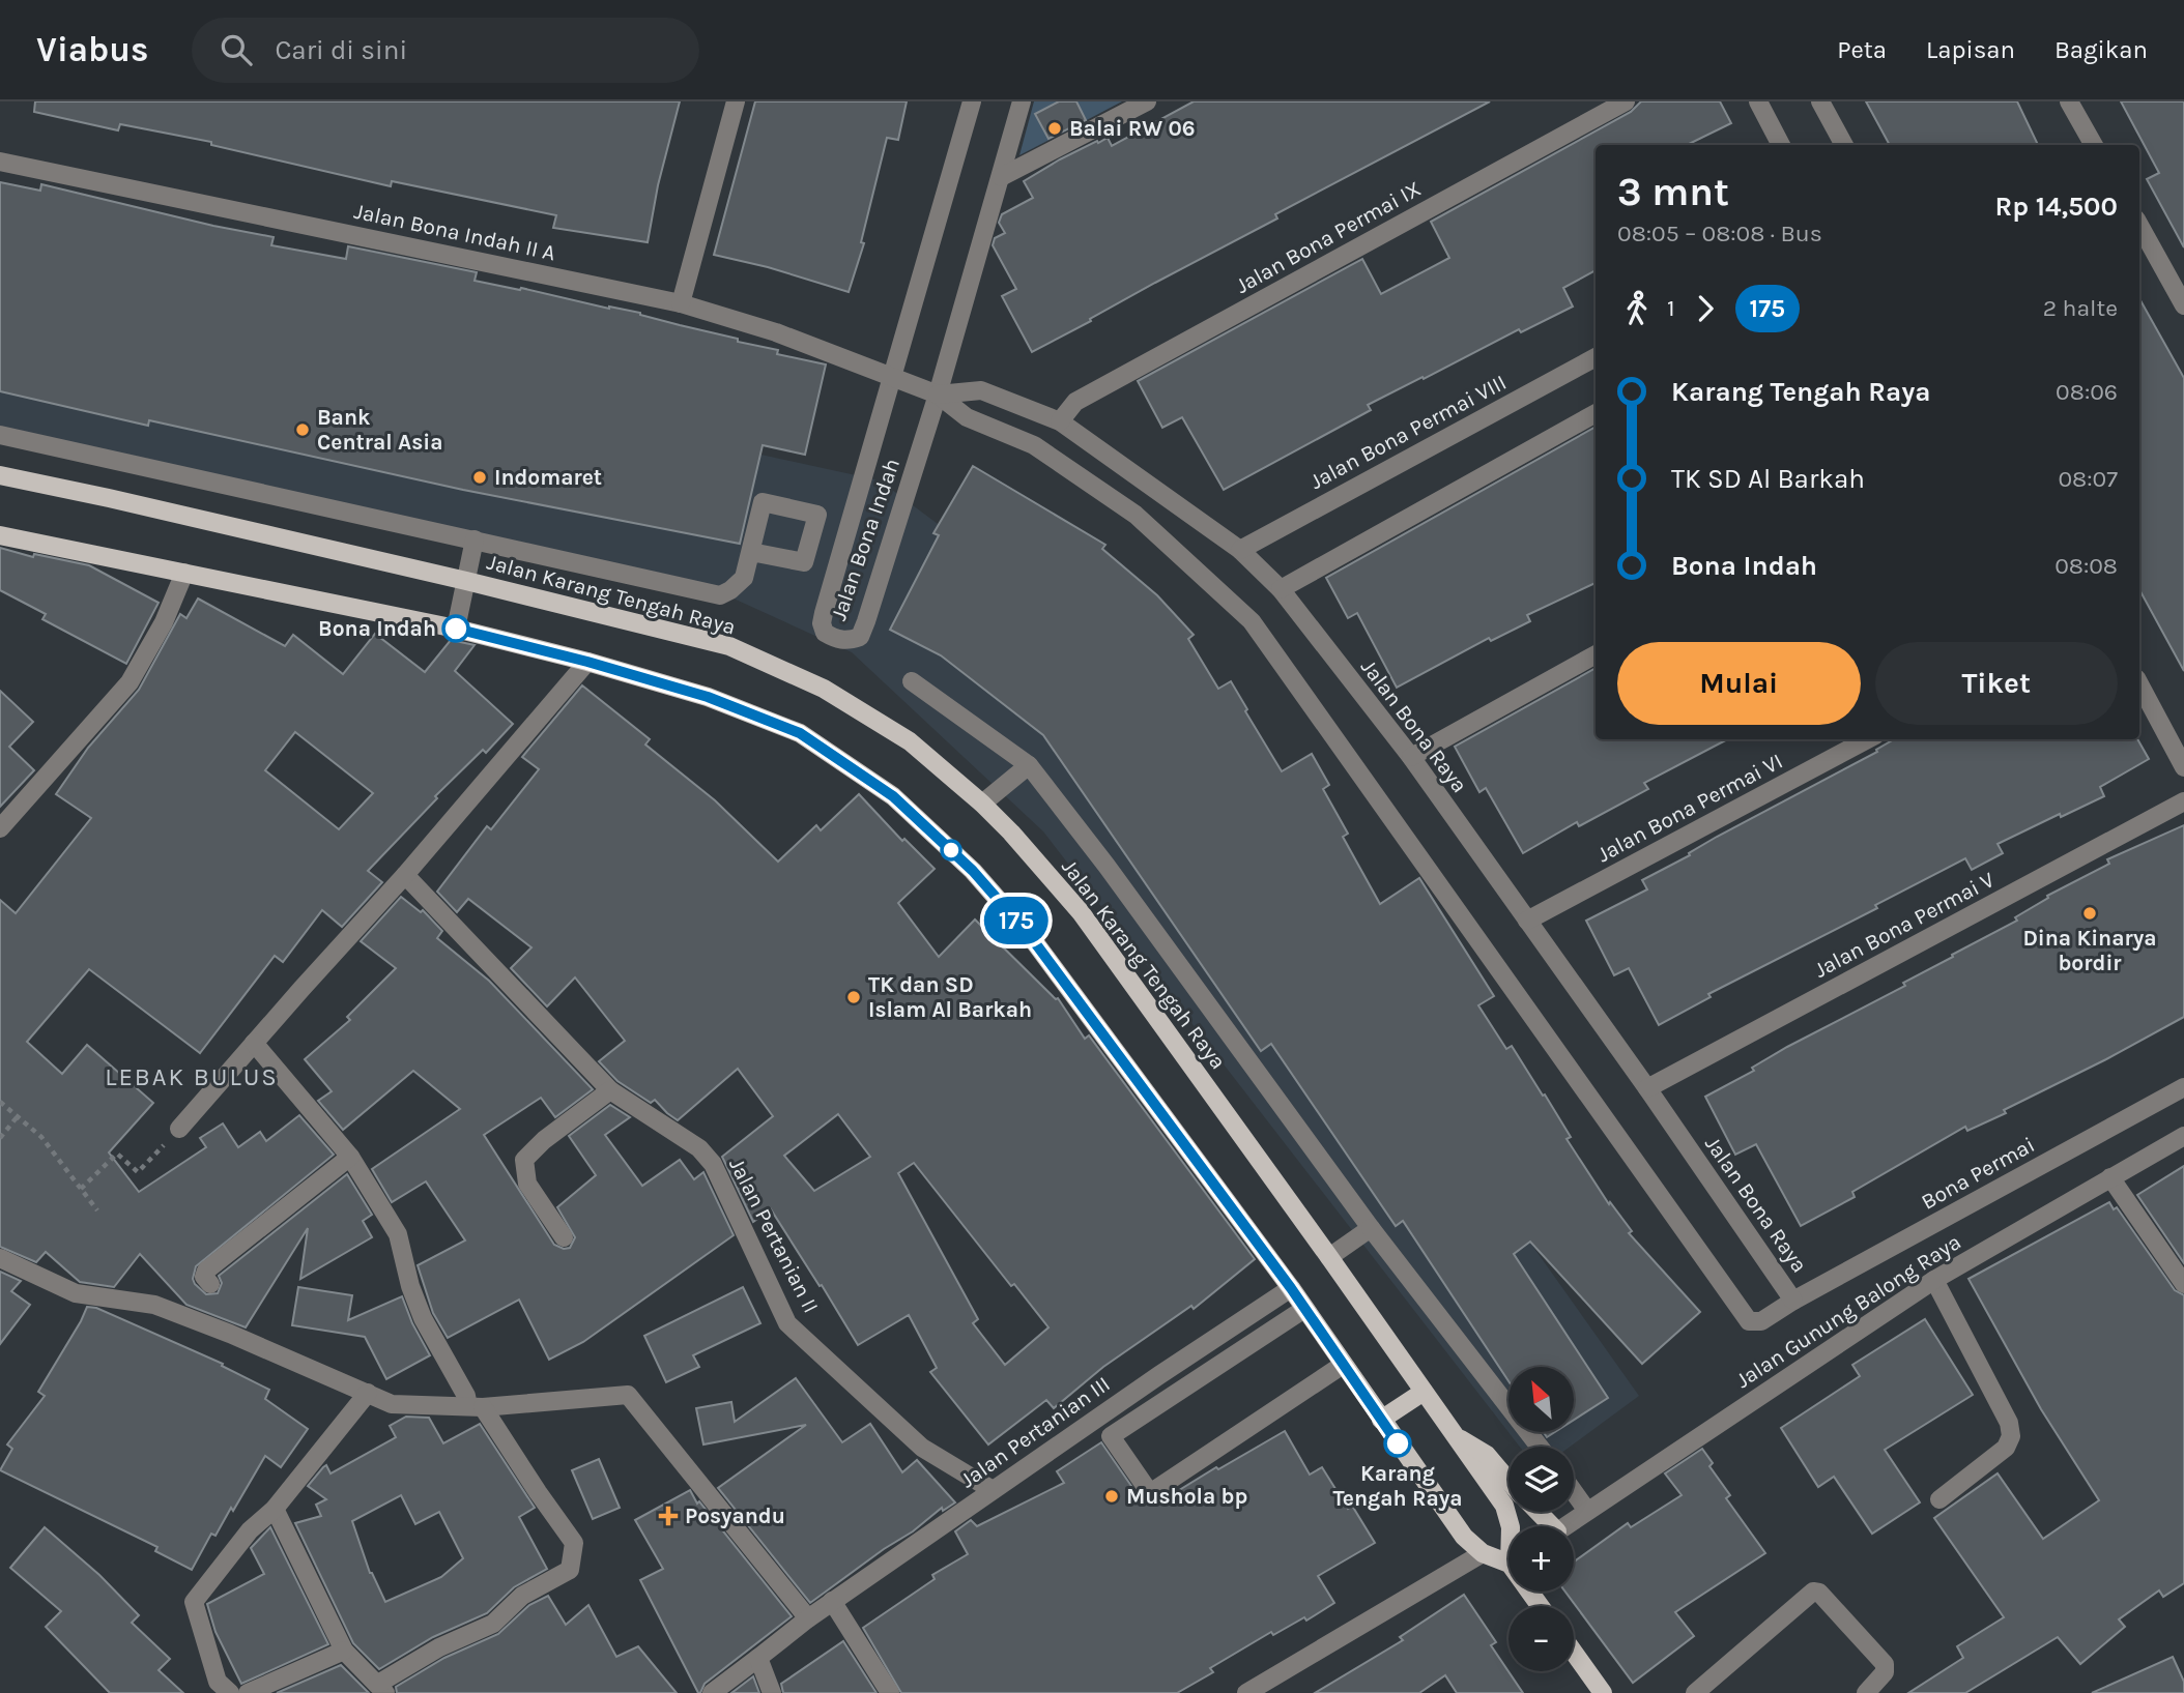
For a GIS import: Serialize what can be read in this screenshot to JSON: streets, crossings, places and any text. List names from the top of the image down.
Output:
{
  "streets": {
    "main road": ["Jalan Karang Tengah Raya"],
    "street": [
      "Jalan Bona Indah II A",
      "Jalan Bona Permai IX",
      "Jalan Bona Permai VIII",
      "Jalan Bona Indah",
      "Jalan Bona Raya",
      "Jalan Bona Permai VI",
      "Jalan Bona Permai V",
      "Bona Permai",
      "Jalan Pertanian II",
      "Jalan Gunung Balong Raya",
      "Jalan Pertanian III"
    ]
  },
  "crossings": [
    ["Jalan Bona Indah II A", "Jalan Bona Indah"],
    ["Jalan Bona Indah II A", "Jalan Bona Raya"],
    ["Jalan Bona Permai IX", "Jalan Bona Raya"],
    ["Jalan Bona Permai VIII", "Jalan Bona Raya"],
    ["Jalan Bona Indah", "Jalan Bona Raya"],
    ["Jalan Bona Raya", "Jalan Bona Permai VI"],
    ["Jalan Bona Raya", "Jalan Bona Permai V"],
    ["Jalan Bona Raya", "Bona Permai"],
    ["Jalan Pertanian II", "Jalan Pertanian III"]
  ],
  "districts": ["LEBAK BULUS"],
  "places": {
    "other": [
      "Balai RW 06",
      "Bank Central Asia",
      "Indomaret",
      "Bona Indah",
      "Dina Kinarya bordir",
      "TK dan SD Islam Al Barkah",
      "Karang Tengah Raya",
      "Mushola bp"
    ],
    "health": ["Posyandu"]
  },
  "lines": ["bus line 175"],
  "north": "top left",
  "page": {
    "header": "Viabus",
    "search": "Cari di sini",
    "nav": ["Peta", "Lapisan", "Bagikan"],
    "on_map": "175",
    "heading": ["3 mnt", "08:05 – 08:08 · Bus", "Rp 14,500"],
    "legs": ["1", "175", "2 halte"],
    "list": [
      {
        "name": "Karang Tengah Raya",
        "value": "08:06"
      },
      {
        "name": "TK SD Al Barkah",
        "value": "08:07"
      },
      {
        "name": "Bona Indah",
        "value": "08:08"
      }
    ],
    "buttons": ["Mulai", "Tiket"],
    "map_buttons": ["+", "−"]
  }
}
